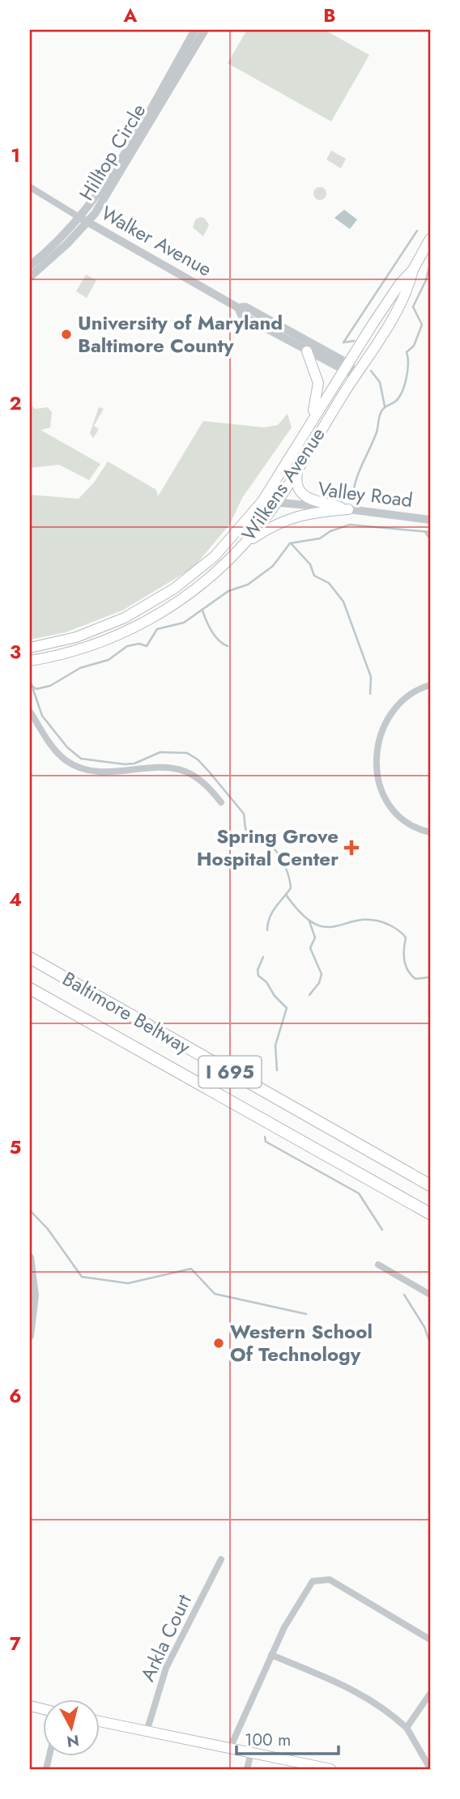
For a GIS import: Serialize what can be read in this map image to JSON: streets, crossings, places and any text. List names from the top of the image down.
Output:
{
  "streets": {
    "highway": ["Baltimore Beltway", "I 695"],
    "main road": ["Wilkens Avenue"],
    "street": [
      "Hilltop Circle",
      "Walker Avenue",
      "Valley Road",
      "Arkla Court"
    ]
  },
  "crossings": [
    ["Hilltop Circle", "Walker Avenue"],
    ["Walker Avenue", "Wilkens Avenue"],
    ["Wilkens Avenue", "Valley Road"]
  ],
  "places": {
    "other": ["University of Maryland Baltimore County", "Western School Of Technology"],
    "health": ["Spring Grove Hospital Center"]
  },
  "scale_bar": "100 m",
  "north": "bottom",
  "grid": {
    "columns": ["A", "B"],
    "rows": [
      "1",
      "2",
      "3",
      "4",
      "5",
      "6",
      "7"
    ]
  }
}
